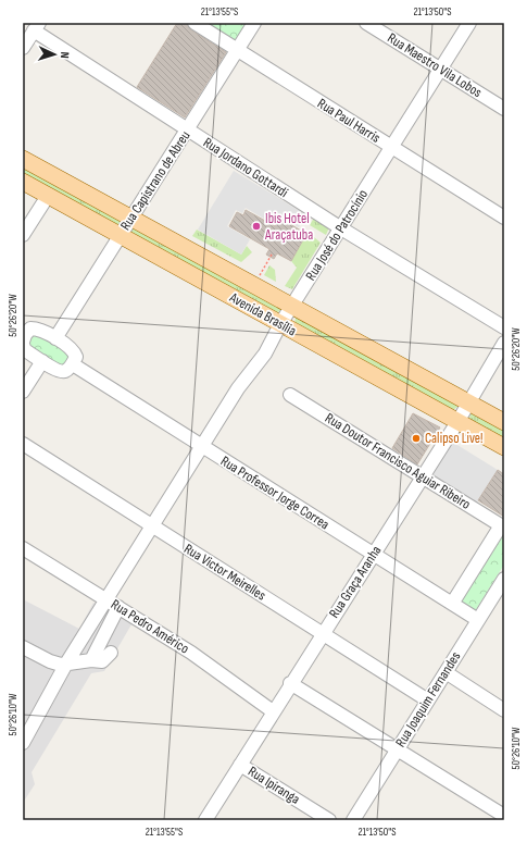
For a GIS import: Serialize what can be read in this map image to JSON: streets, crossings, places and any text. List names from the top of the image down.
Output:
{
  "streets": {
    "main road": ["Avenida Brasília"],
    "street": [
      "Rua Maestro Vila Lobos",
      "Rua Paul Harris",
      "Rua Jordano Gottardi",
      "Rua Capistrano de Abreu",
      "Rua José do Patrocínio",
      "Rua Doutor Francisco Aguiar Ribeiro",
      "Rua Professor Jorge Correa",
      "Rua Victor Meirelles",
      "Rua Graça Aranha",
      "Rua Pedro Américo",
      "Rua Joaquim Fernandes",
      "Rua Ipiranga"
    ]
  },
  "crossings": [
    ["Rua Maestro Vila Lobos", "Rua José do Patrocínio"],
    ["Rua Paul Harris", "Rua Capistrano de Abreu"],
    ["Rua Paul Harris", "Rua José do Patrocínio"],
    ["Rua Jordano Gottardi", "Rua Capistrano de Abreu"],
    ["Rua Jordano Gottardi", "Rua José do Patrocínio"],
    ["Rua Capistrano de Abreu", "Avenida Brasília"],
    ["Rua José do Patrocínio", "Avenida Brasília"],
    ["Rua José do Patrocínio", "Rua Professor Jorge Correa"],
    ["Rua José do Patrocínio", "Rua Victor Meirelles"],
    ["Avenida Brasília", "Rua Graça Aranha"],
    ["Rua Doutor Francisco Aguiar Ribeiro", "Rua Graça Aranha"],
    ["Rua Professor Jorge Correa", "Rua Graça Aranha"],
    ["Rua Professor Jorge Correa", "Rua Joaquim Fernandes"],
    ["Rua Victor Meirelles", "Rua Graça Aranha"],
    ["Rua Victor Meirelles", "Rua Joaquim Fernandes"],
    ["Rua Graça Aranha", "Rua Pedro Américo"],
    ["Rua Graça Aranha", "Rua Ipiranga"]
  ],
  "places": ["Ibis Hotel Araçatuba", "Calipso Live!"],
  "north": "right",
  "coordinates": [
    "21°13'55\"S",
    "21°13'50\"S",
    "50°26'20\"W",
    "50°26'10\"W"
  ]
}
